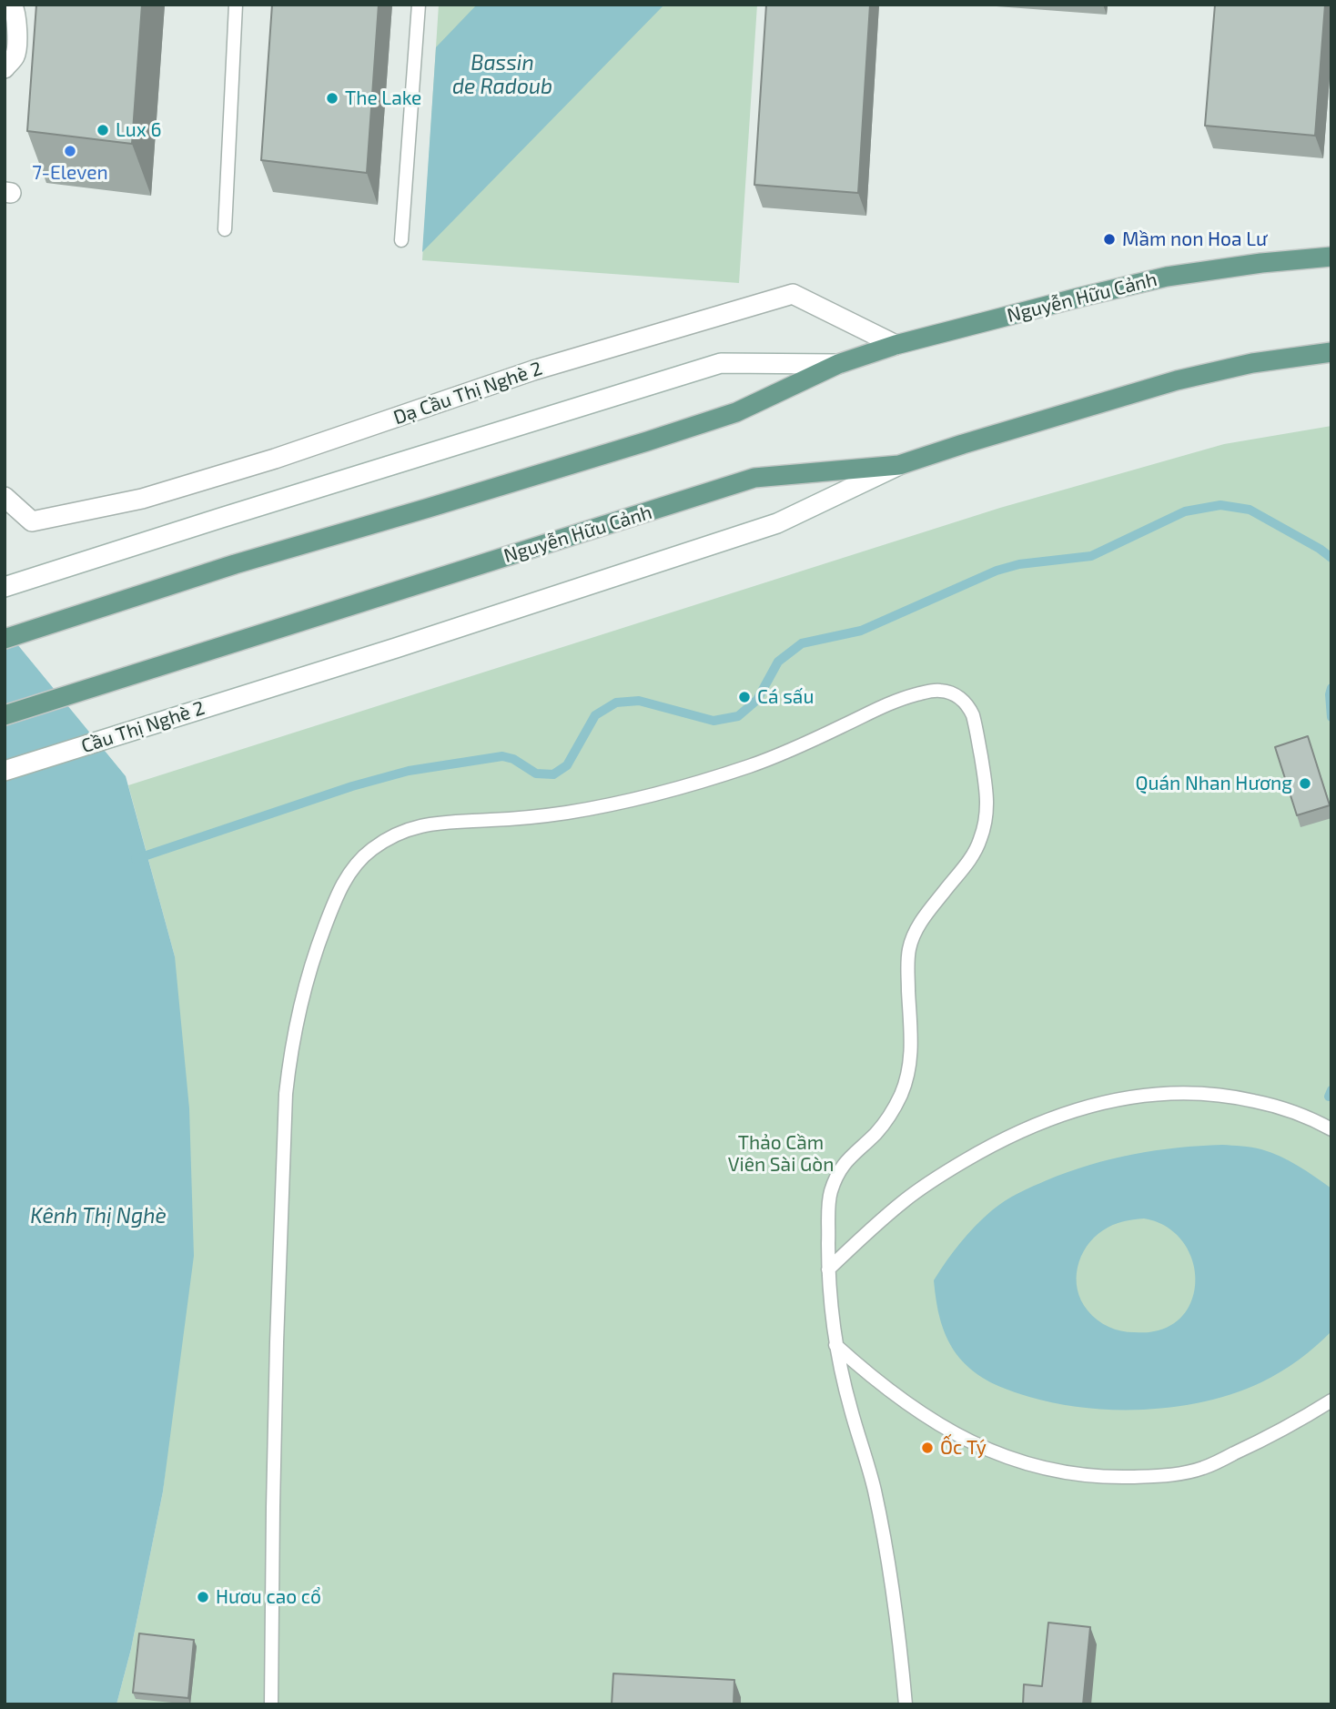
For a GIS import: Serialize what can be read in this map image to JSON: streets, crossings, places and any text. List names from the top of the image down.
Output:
{
  "streets": {
    "main road": ["Nguyễn Hữu Cảnh", "Dạ Cầu Thị Nghè 2", "Cầu Thị Nghè 2"]
  },
  "crossings": [
    ["Nguyễn Hữu Cảnh", "Dạ Cầu Thị Nghè 2"],
    ["Nguyễn Hữu Cảnh", "Cầu Thị Nghè 2"]
  ],
  "water": ["Bassin de Radoub", "Kênh Thị Nghè"],
  "parks": ["Thảo Cầm Viên Sài Gòn"],
  "places": [
    "The Lake",
    "Lux 6",
    "7-Eleven",
    "Mầm non Hoa Lư",
    "Cá sấu",
    "Quán Nhan Hương",
    "Ốc Tý",
    "Hươu cao cổ"
  ]
}
